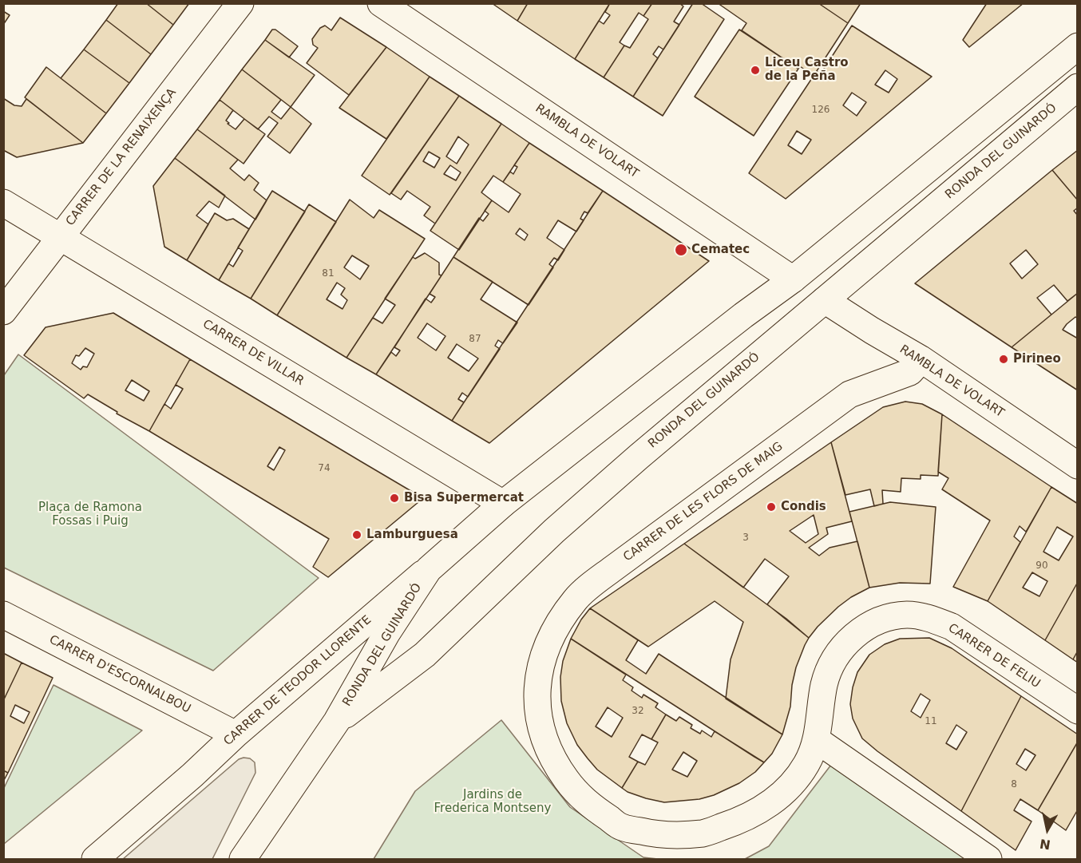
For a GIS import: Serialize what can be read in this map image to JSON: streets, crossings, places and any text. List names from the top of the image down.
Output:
{
  "streets": {
    "street": [
      "RAMBLA DE VOLART",
      "RONDA DEL GUINARDÓ",
      "CARRER DE LA RENAIXENÇA",
      "CARRER DE VILLAR",
      "CARRER DE LES FLORS DE MAIG",
      "CARRER DE FELIU",
      "CARRER D'ESCORNALBOU",
      "CARRER DE TEODOR LLORENTE"
    ]
  },
  "crossings": [
    ["RAMBLA DE VOLART", "RONDA DEL GUINARDÓ"],
    ["RAMBLA DE VOLART", "CARRER DE LES FLORS DE MAIG"],
    ["RONDA DEL GUINARDÓ", "CARRER DE TEODOR LLORENTE"],
    ["CARRER DE LA RENAIXENÇA", "CARRER DE VILLAR"],
    ["CARRER DE VILLAR", "CARRER DE TEODOR LLORENTE"],
    ["CARRER DE LES FLORS DE MAIG", "CARRER DE FELIU"],
    ["CARRER D'ESCORNALBOU", "CARRER DE TEODOR LLORENTE"]
  ],
  "parks": ["Plaça de Ramona Fossas i Puig", "Jardins de Frederica Montseny"],
  "places": [
    "Liceu Castro de la Peña",
    "Cematec",
    "Pirineo",
    "Bisa Supermercat",
    "Condis",
    "Lamburguesa"
  ],
  "house_numbers": [
    "126",
    "81",
    "87",
    "74",
    "3",
    "90",
    "32",
    "11",
    "8"
  ],
  "north": "bottom"
}
